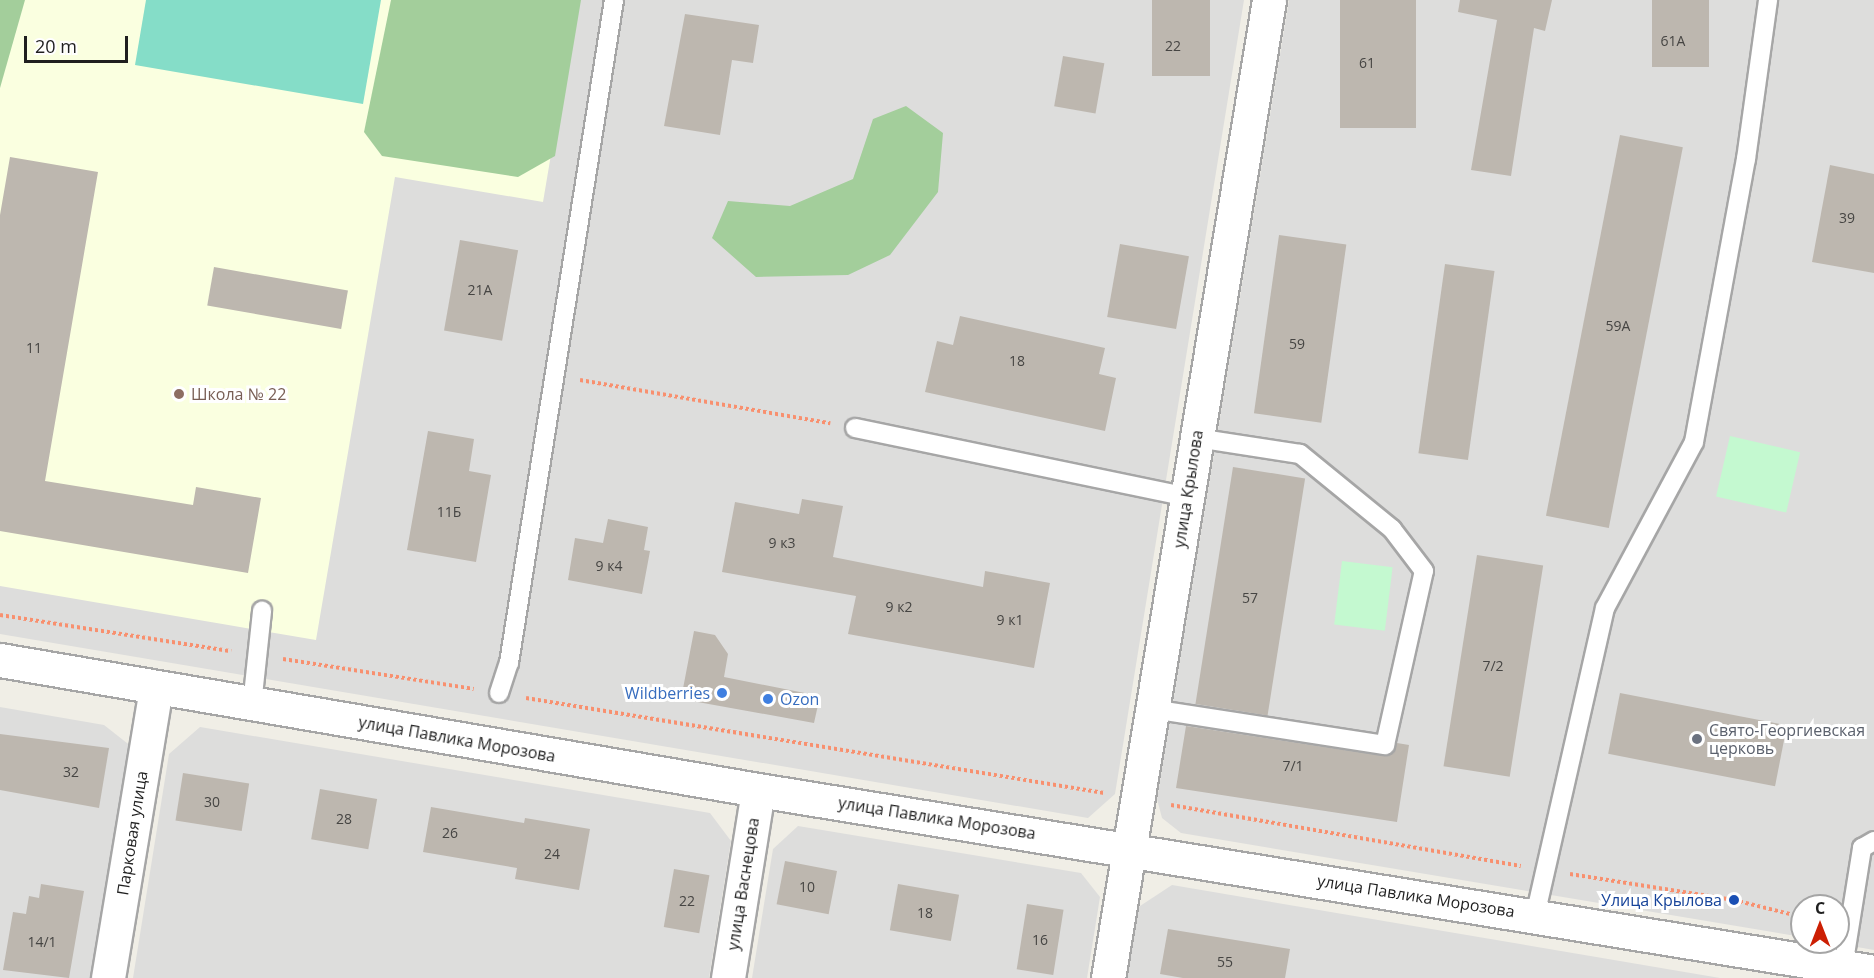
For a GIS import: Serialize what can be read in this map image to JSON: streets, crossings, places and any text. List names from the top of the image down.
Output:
{
  "streets": {
    "street": [
      "улица Крылова",
      "улица Павлика Морозова",
      "Парковая улица",
      "улица Васнецова"
    ]
  },
  "crossings": [
    ["улица Крылова", "улица Павлика Морозова"],
    ["улица Павлика Морозова", "Парковая улица"],
    ["улица Павлика Морозова", "улица Васнецова"]
  ],
  "places": [
    "Школа № 22",
    "Wildberries",
    "Ozon",
    "Свято-Георгиевская церковь",
    "Улица Крылова"
  ],
  "house_numbers": [
    "61А",
    "22",
    "61",
    "39",
    "21А",
    "59А",
    "59",
    "11",
    "18",
    "11Б",
    "9 к3",
    "9 к4",
    "57",
    "9 к2",
    "9 к1",
    "7/2",
    "7/1",
    "32",
    "30",
    "28",
    "26",
    "24",
    "10",
    "22",
    "18",
    "16",
    "14/1",
    "55"
  ],
  "scale_bar": "20 m",
  "north": "top"
}
